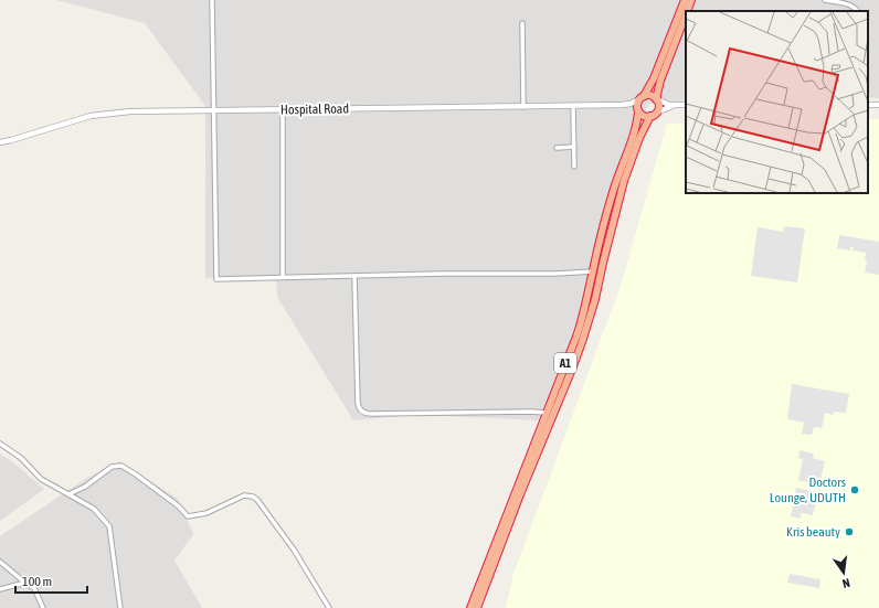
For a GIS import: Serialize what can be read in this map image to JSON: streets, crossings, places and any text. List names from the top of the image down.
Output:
{
  "streets": {
    "highway": ["A1"],
    "street": ["Hospital Road"]
  },
  "places": ["Doctors Lounge, UDUTH", "Kris beauty"],
  "scale_bar": "100 m",
  "north": "bottom"
}
